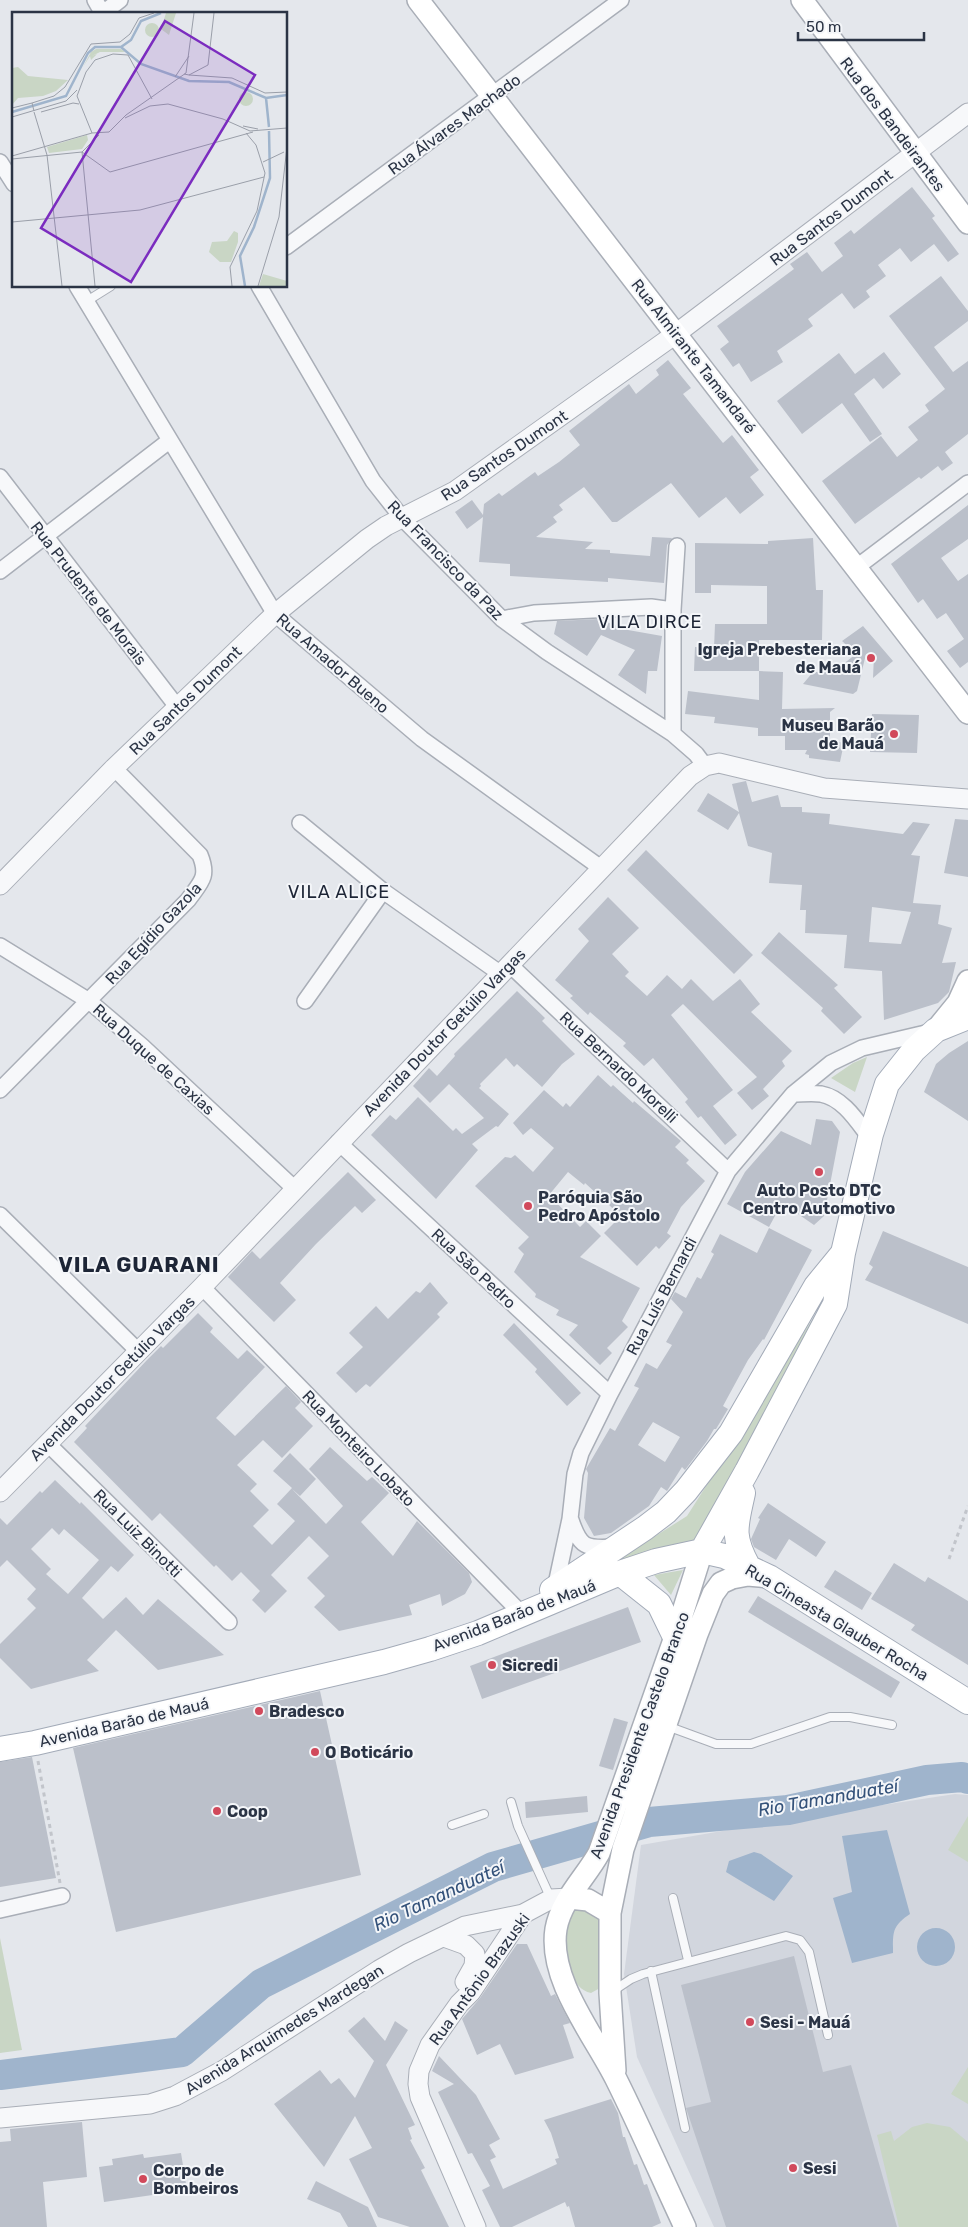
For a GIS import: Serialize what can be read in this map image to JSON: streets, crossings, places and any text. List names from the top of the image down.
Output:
{
  "streets": {
    "main road": [
      "Rua dos Bandeirantes",
      "Rua Almirante Tamandaré",
      "Avenida Barão de Mauá",
      "Rua Cineasta Glauber Rocha",
      "Avenida Presidente Castelo Branco"
    ],
    "street": [
      "Rua Álvares Machado",
      "Rua Santos Dumont",
      "Rua Francisco da Paz",
      "Rua Prudente de Morais",
      "Rua Amador Bueno",
      "Rua Egídio Gazola",
      "Avenida Doutor Getúlio Vargas",
      "Rua Duque de Caxias",
      "Rua Bernardo Morelli",
      "Rua São Pedro",
      "Rua Luís Bernardi",
      "Rua Monteiro Lobato",
      "Rua Luiz Binotti",
      "Rua Antônio Brazuski",
      "Avenida Arquimedes Mardegan"
    ]
  },
  "crossings": [
    ["Rua Álvares Machado", "Rua Almirante Tamandaré"],
    ["Rua dos Bandeirantes", "Rua Santos Dumont"],
    ["Rua Santos Dumont", "Rua Almirante Tamandaré"],
    ["Rua Santos Dumont", "Rua Francisco da Paz"],
    ["Rua Santos Dumont", "Rua Prudente de Morais"],
    ["Rua Santos Dumont", "Rua Amador Bueno"],
    ["Rua Santos Dumont", "Rua Egídio Gazola"],
    ["Rua Francisco da Paz", "Avenida Doutor Getúlio Vargas"],
    ["Rua Amador Bueno", "Avenida Doutor Getúlio Vargas"],
    ["Rua Egídio Gazola", "Rua Duque de Caxias"],
    ["Avenida Doutor Getúlio Vargas", "Rua Duque de Caxias"],
    ["Avenida Doutor Getúlio Vargas", "Rua Bernardo Morelli"],
    ["Avenida Doutor Getúlio Vargas", "Rua São Pedro"],
    ["Avenida Doutor Getúlio Vargas", "Rua Monteiro Lobato"],
    ["Avenida Doutor Getúlio Vargas", "Rua Luiz Binotti"],
    ["Rua Bernardo Morelli", "Rua Luís Bernardi"],
    ["Rua São Pedro", "Rua Luís Bernardi"],
    ["Rua Luís Bernardi", "Avenida Barão de Mauá"],
    ["Rua Monteiro Lobato", "Avenida Barão de Mauá"],
    ["Avenida Barão de Mauá", "Rua Cineasta Glauber Rocha"],
    ["Avenida Barão de Mauá", "Avenida Presidente Castelo Branco"],
    ["Rua Cineasta Glauber Rocha", "Avenida Presidente Castelo Branco"],
    ["Avenida Presidente Castelo Branco", "Rua Antônio Brazuski"],
    ["Rua Antônio Brazuski", "Avenida Arquimedes Mardegan"]
  ],
  "districts": ["VILA DIRCE", "VILA ALICE", "VILA GUARANI"],
  "water": ["Rio Tamanduateí"],
  "places": [
    "Igreja Prebesteriana de Mauá",
    "Museu Barão de Mauá",
    "Auto Posto DTC Centro Automotivo",
    "Paróquia São Pedro Apóstolo",
    "Sicredi",
    "Bradesco",
    "O Boticário",
    "Coop",
    "Sesi - Mauá",
    "Sesi",
    "Corpo de Bombeiros"
  ],
  "scale_bar": "50 m"
}
